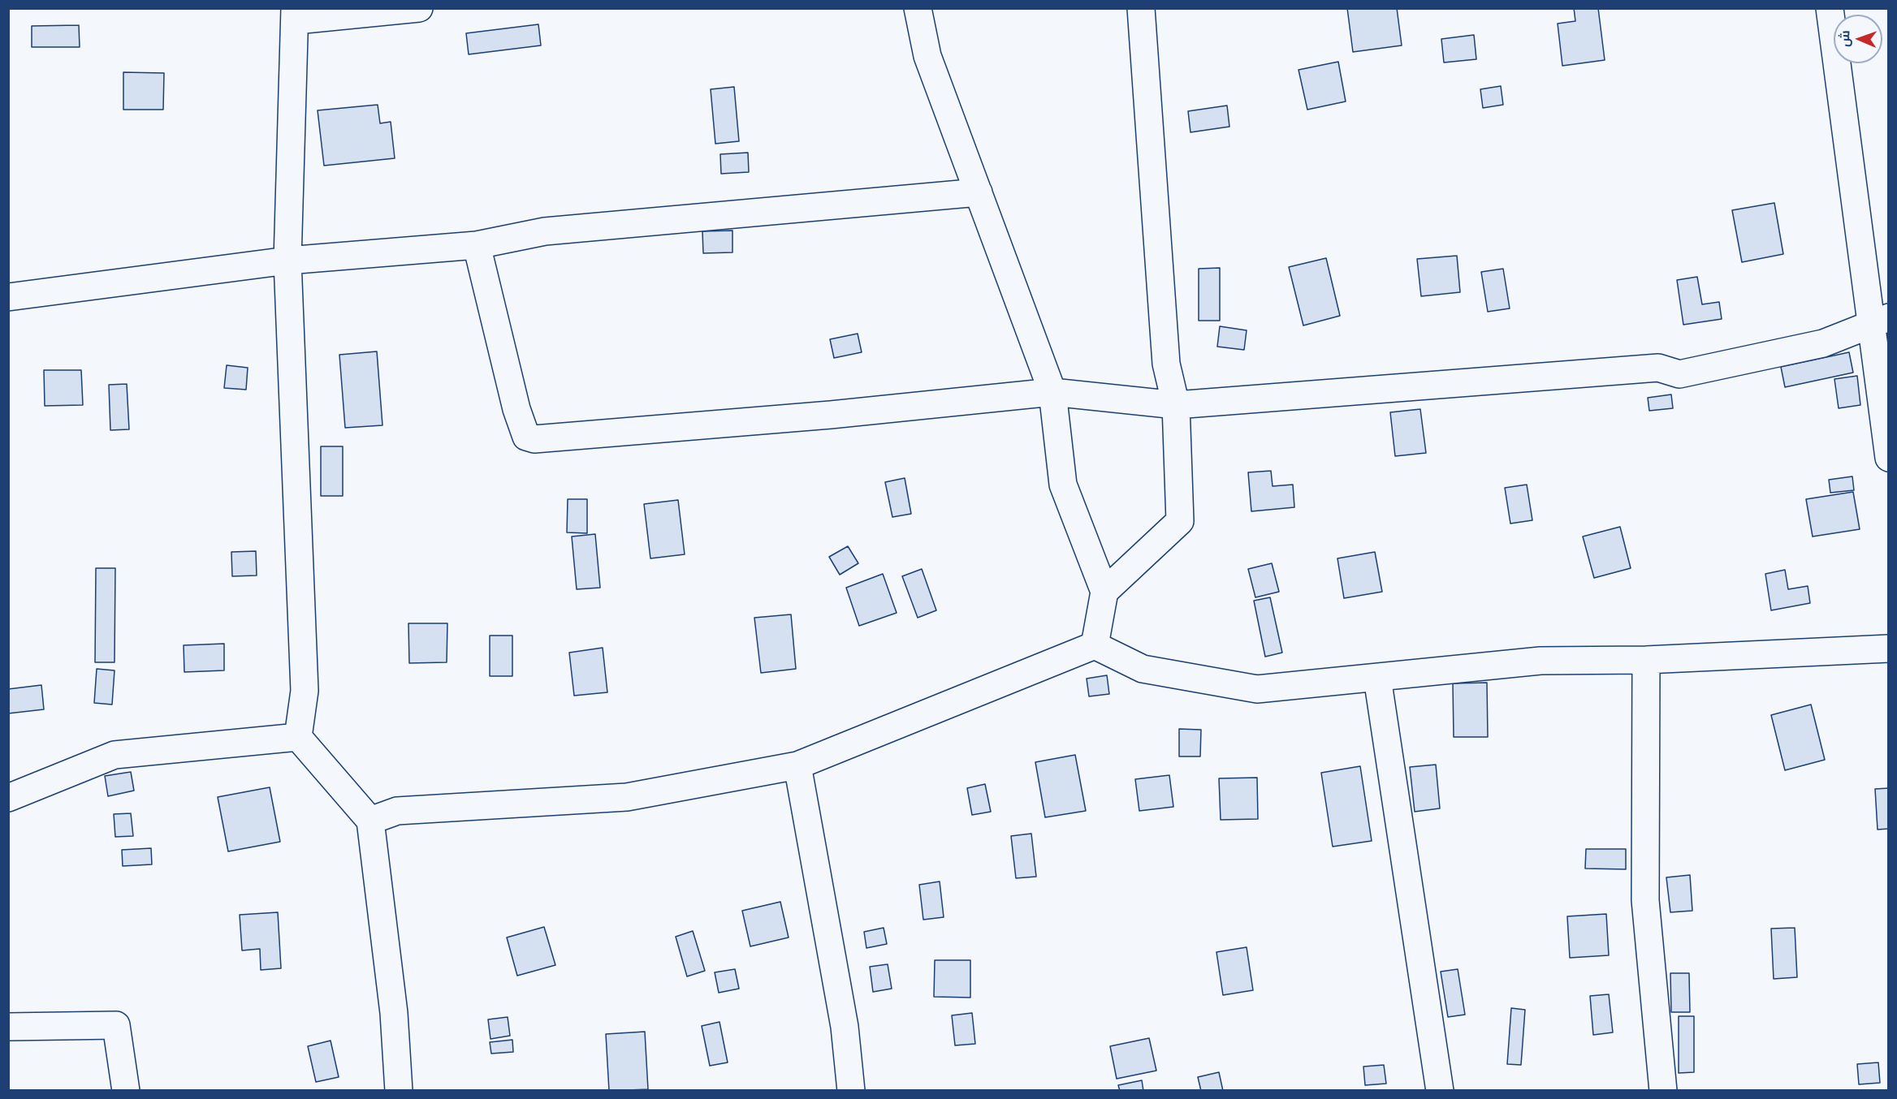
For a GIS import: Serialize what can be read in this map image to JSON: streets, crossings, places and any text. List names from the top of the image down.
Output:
{
  "north": "left"
}
